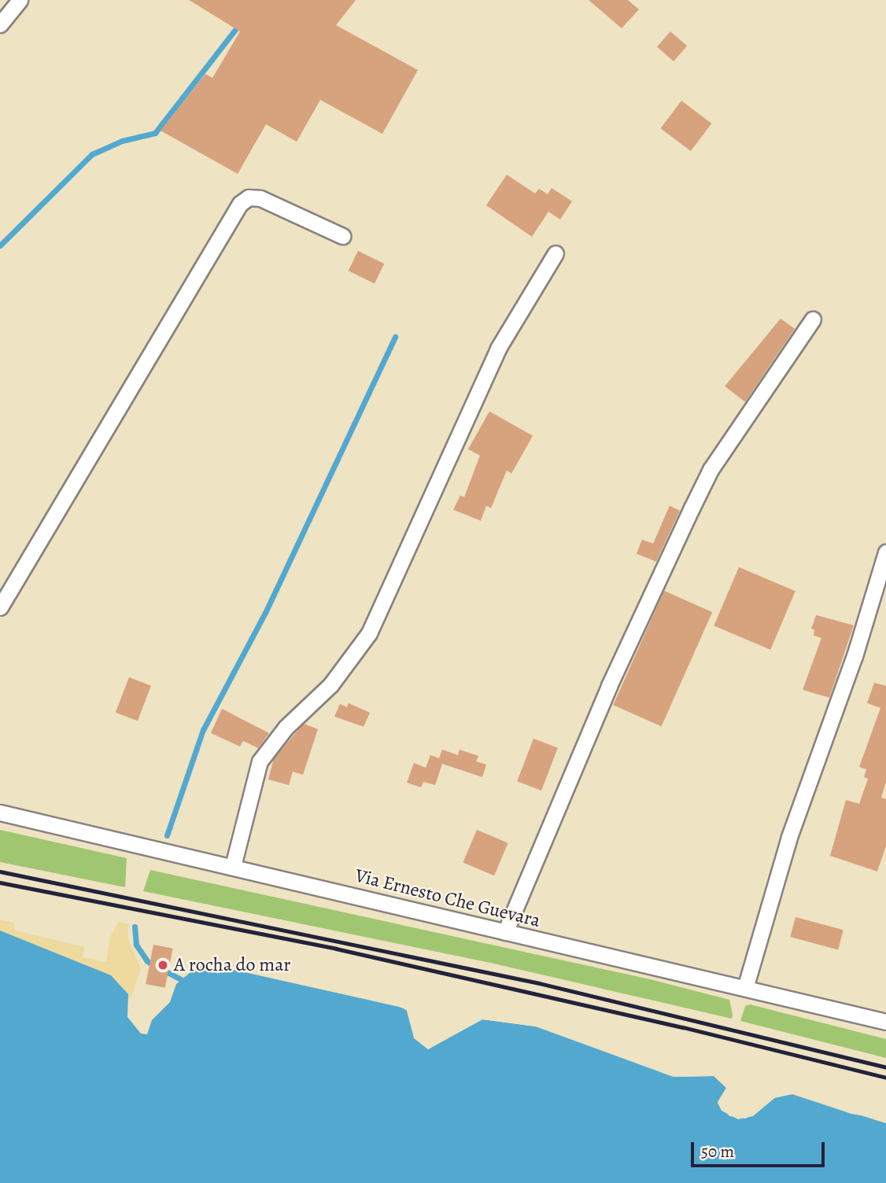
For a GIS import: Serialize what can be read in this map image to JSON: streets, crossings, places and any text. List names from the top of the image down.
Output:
{
  "streets": {
    "street": ["Via Ernesto Che Guevara"]
  },
  "places": ["A rocha do mar"],
  "scale_bar": "50 m"
}
